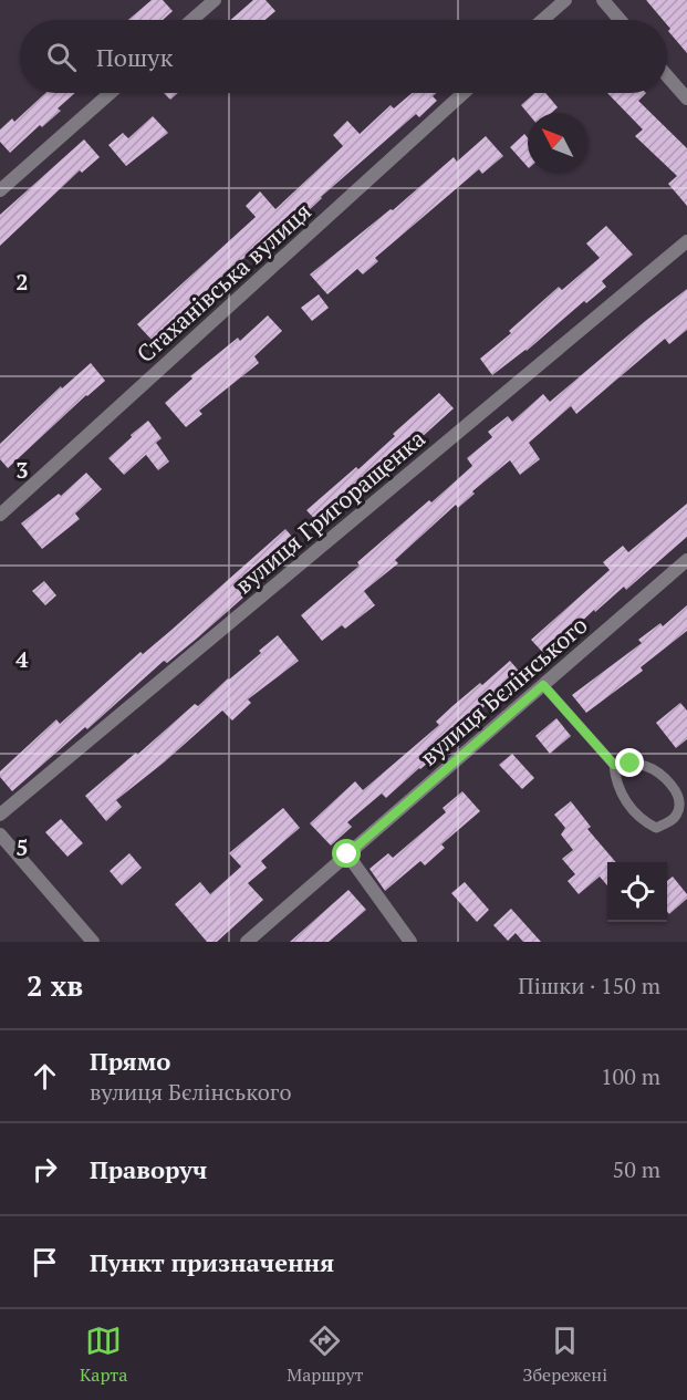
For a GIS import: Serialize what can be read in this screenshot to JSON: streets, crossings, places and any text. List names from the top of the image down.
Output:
{
  "streets": {
    "street": ["Стаханівська вулиця", "вулиця Григоращенка", "вулиця Бєлінського"]
  },
  "north": "top left",
  "page": {
    "search": "Пошук",
    "heading": ["2 хв", "Пішки · 150 m"],
    "list": [
      ["Прямо", "вулиця Бєлінського", "100 m"],
      ["Праворуч", "50 m"],
      "Пункт призначення"
    ],
    "nav": ["Карта", "Маршрут", "Збережені"]
  },
  "grid": {
    "rows": [
      "2",
      "3",
      "4",
      "5"
    ]
  }
}
